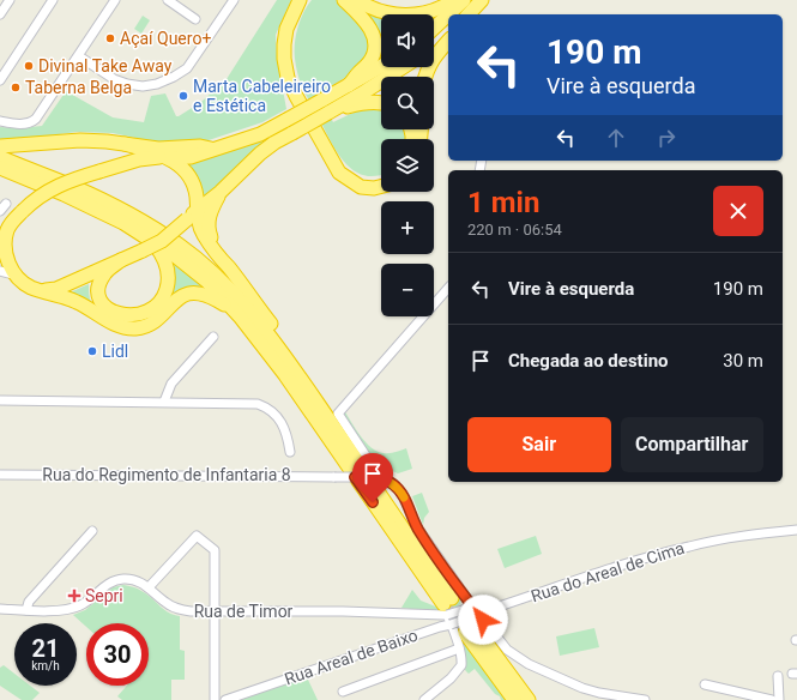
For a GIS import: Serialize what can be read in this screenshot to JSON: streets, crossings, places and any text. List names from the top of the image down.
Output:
{
  "streets": {
    "street": [
      "Rua do Regimento de Infantaria 8",
      "Rua do Areal de Cima",
      "Rua de Timor",
      "Rua Areal de Baixo"
    ]
  },
  "crossings": [
    ["Rua do Areal de Cima", "Rua Areal de Baixo"]
  ],
  "places": {
    "other": [
      "Açaí Quero+",
      "Divinal Take Away",
      "Taberna Belga",
      "Marta Cabeleireiro e Estética",
      "Lidl"
    ],
    "health": ["Sepri"]
  },
  "page": {
    "map_buttons": ["+", "−"],
    "turn": ["190 m", "Vire à esquerda"],
    "heading": ["1 min", "220 m · 06:54"],
    "list": [
      {
        "name": "Vire à esquerda",
        "value": "190 m"
      },
      {
        "name": "Chegada ao destino",
        "value": "30 m"
      }
    ],
    "buttons": ["Sair", "Compartilhar"],
    "speed": "21 km/h",
    "limit": "30"
  }
}
